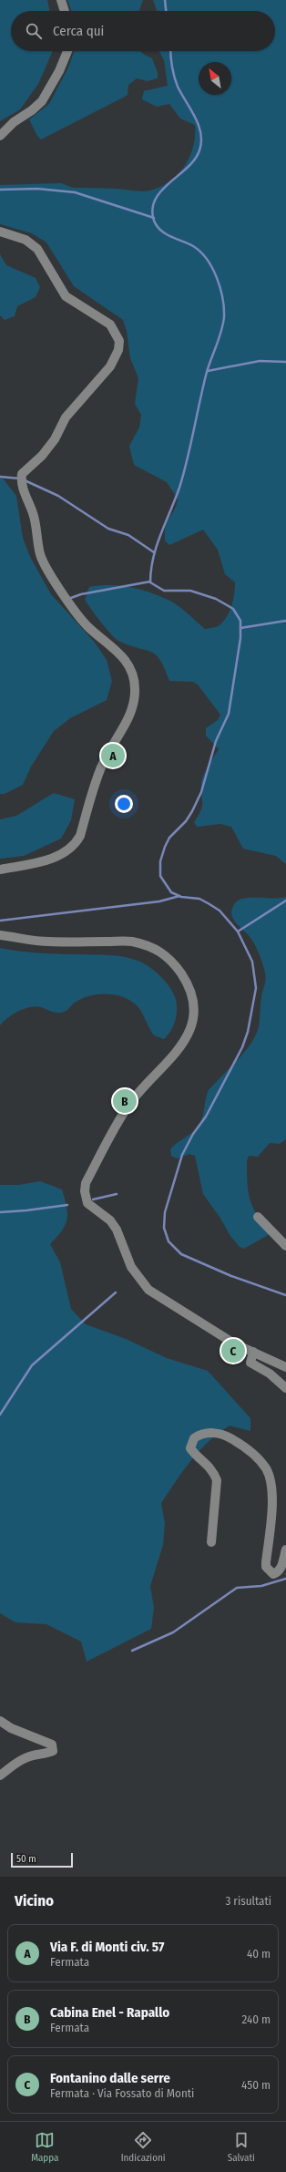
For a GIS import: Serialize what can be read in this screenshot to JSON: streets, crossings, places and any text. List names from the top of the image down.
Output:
{
  "scale_bar": "50 m",
  "north": "top left",
  "page": {
    "search": "Cerca qui",
    "pins": ["A", "B", "C"],
    "scale": "50 m",
    "heading": ["Vicino", "3 risultati"],
    "list": [
      {
        "mark": "A",
        "name": "Via F. di Monti civ. 57",
        "note": "Fermata",
        "value": "40 m"
      },
      {
        "mark": "B",
        "name": "Cabina Enel - Rapallo",
        "note": "Fermata",
        "value": "240 m"
      },
      {
        "mark": "C",
        "name": "Fontanino dalle serre",
        "note": "Fermata · Via Fossato di Monti",
        "value": "450 m"
      }
    ],
    "nav": ["Mappa", "Indicazioni", "Salvati"]
  }
}
